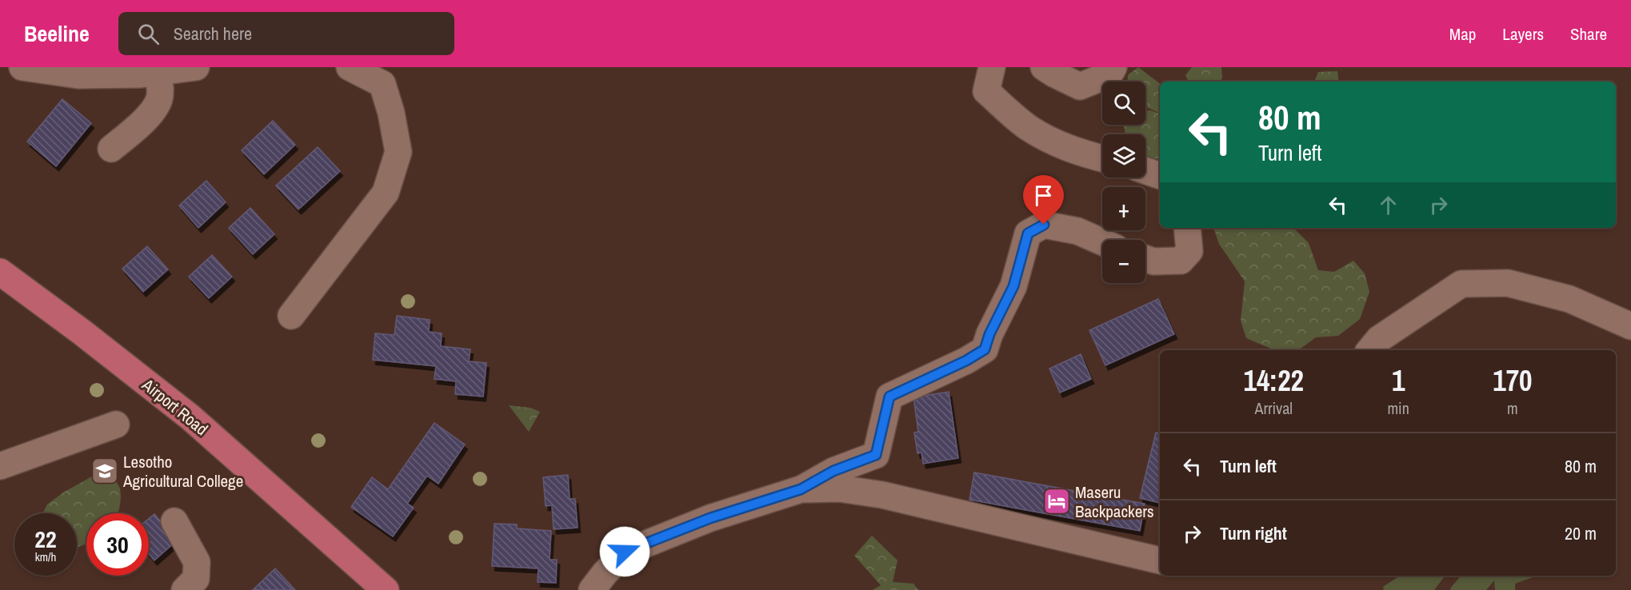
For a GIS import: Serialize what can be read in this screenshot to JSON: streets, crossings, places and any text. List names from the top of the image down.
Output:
{
  "streets": {
    "main road": ["Airport Road"]
  },
  "places": {
    "school or university": ["Lesotho Agricultural College"],
    "hotel": ["Maseru Backpackers"]
  },
  "page": {
    "header": "Beeline",
    "search": "Search here",
    "nav": ["Map", "Layers", "Share"],
    "map_buttons": ["+", "−"],
    "turn": ["80 m", "Turn left"],
    "eta": [
      "14:22",
      "Arrival",
      "1",
      "min",
      "170",
      "m"
    ],
    "list": [
      {
        "name": "Turn left",
        "value": "80 m"
      },
      {
        "name": "Turn right",
        "value": "20 m"
      }
    ],
    "speed": "22 km/h",
    "limit": "30"
  }
}
